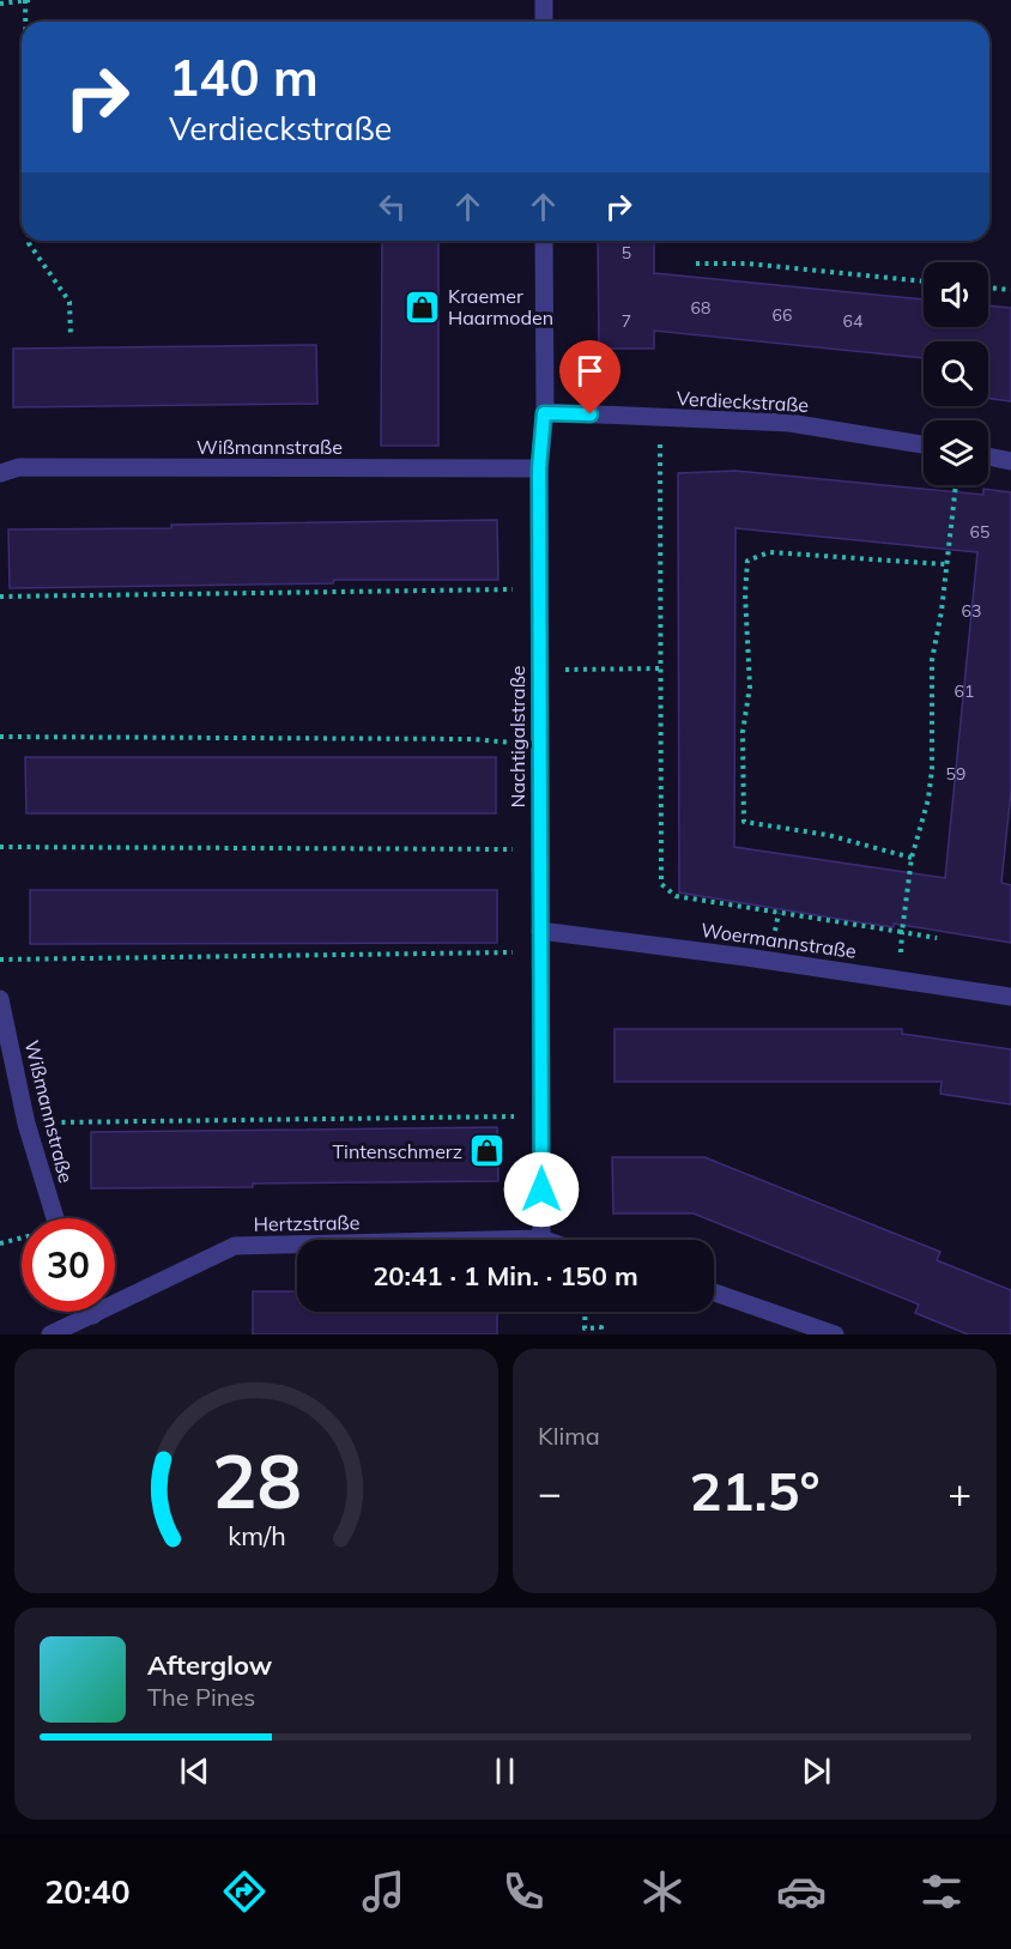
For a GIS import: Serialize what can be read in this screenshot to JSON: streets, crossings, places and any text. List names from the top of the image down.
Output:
{
  "streets": {
    "street": [
      "Verdieckstraße",
      "Wißmannstraße",
      "Nachtigalstraße",
      "Woermannstraße",
      "Hertzstraße"
    ]
  },
  "crossings": [
    ["Verdieckstraße", "Nachtigalstraße"],
    ["Wißmannstraße", "Nachtigalstraße"],
    ["Nachtigalstraße", "Woermannstraße"]
  ],
  "places": {
    "shop": ["Kraemer Haarmoden", "Tintenschmerz"]
  },
  "house_numbers": [
    "5",
    "68",
    "66",
    "7",
    "64",
    "65",
    "63",
    "61",
    "59"
  ],
  "page": {
    "turn": ["140 m", "Verdieckstraße"],
    "limit": "30",
    "trip": "20:41 · 1 Min. · 150 m",
    "tile": "Klima",
    "heat": ["−", "21.5°", "+"],
    "song": ["Afterglow", "The Pines"],
    "tabs": "20:40",
    "gauge": ["28", "km/h"]
  }
}
